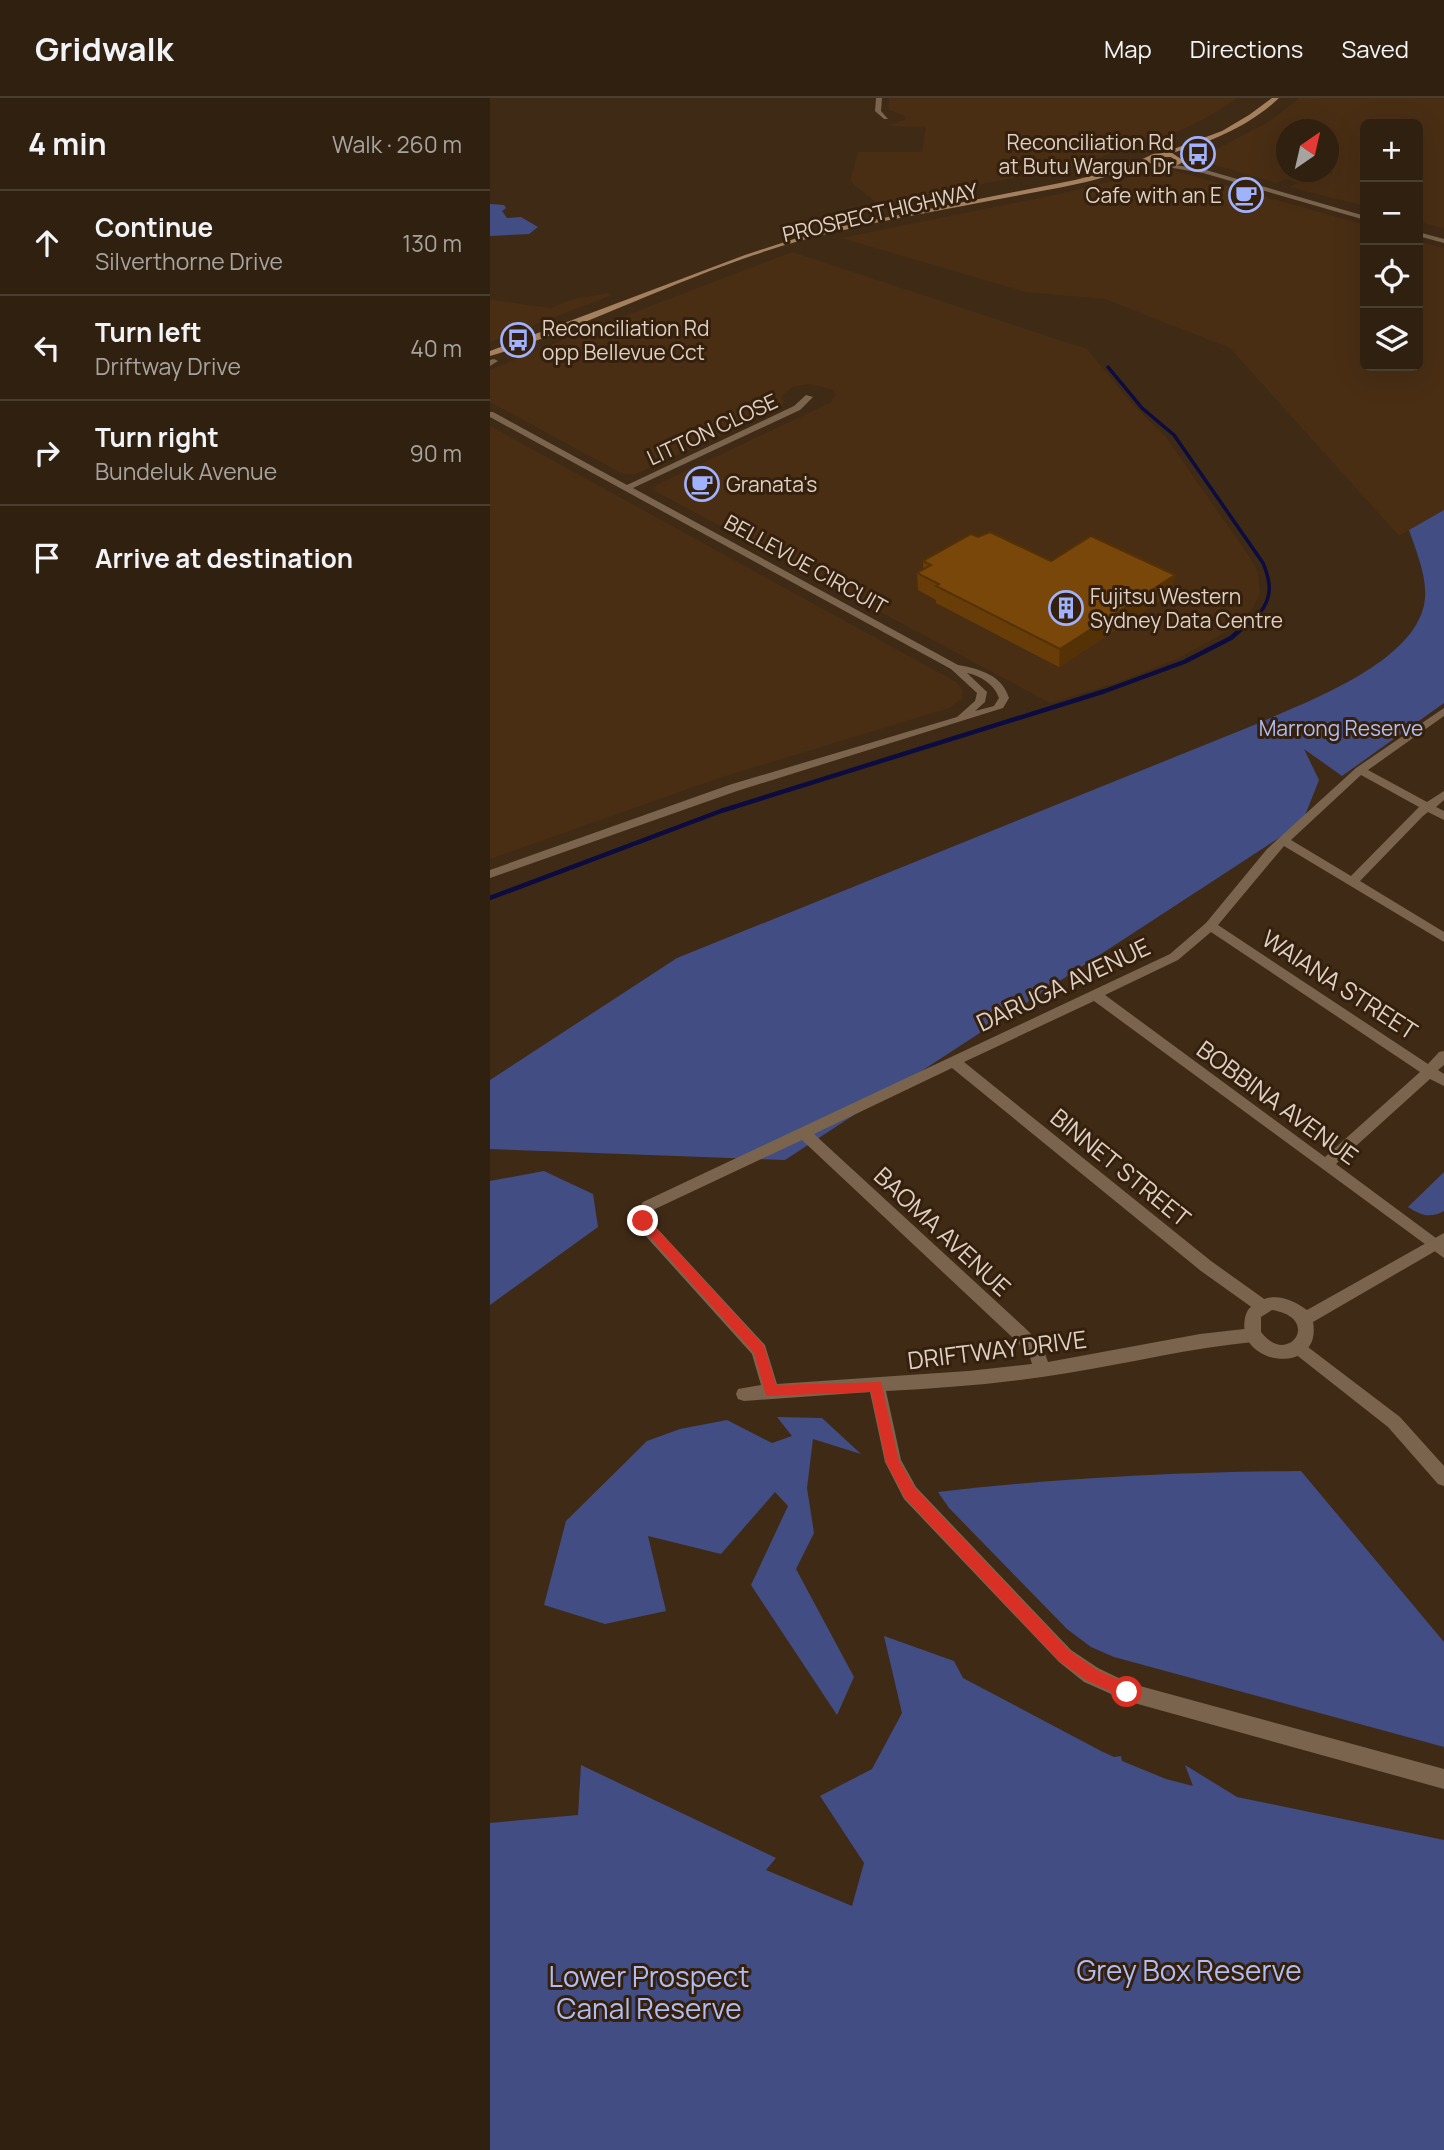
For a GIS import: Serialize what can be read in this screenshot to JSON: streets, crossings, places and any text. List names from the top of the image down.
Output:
{
  "streets": {
    "main road": ["PROSPECT HIGHWAY"],
    "street": [
      "LITTON CLOSE",
      "BELLEVUE CIRCUIT",
      "DARUGA AVENUE",
      "WAIANA STREET",
      "BOBBINA AVENUE",
      "BINNET STREET",
      "BAOMA AVENUE",
      "DRIFTWAY DRIVE"
    ]
  },
  "crossings": [
    ["LITTON CLOSE", "BELLEVUE CIRCUIT"],
    ["DARUGA AVENUE", "WAIANA STREET"],
    ["DARUGA AVENUE", "BOBBINA AVENUE"],
    ["DARUGA AVENUE", "BINNET STREET"],
    ["DARUGA AVENUE", "BAOMA AVENUE"],
    ["DARUGA AVENUE", "DRIFTWAY DRIVE"],
    ["BINNET STREET", "DRIFTWAY DRIVE"],
    ["BAOMA AVENUE", "DRIFTWAY DRIVE"]
  ],
  "parks": ["Marrong Reserve", "Grey Box Reserve", "Lower Prospect Canal Reserve"],
  "places": {
    "bus stop": ["Reconciliation Rd at Butu Wargun Dr", "Reconciliation Rd opp Bellevue Cct"],
    "cafe": ["Cafe with an E", "Granata's"],
    "building": ["Fujitsu Western Sydney Data Centre"]
  },
  "north": "top right",
  "page": {
    "header": "Gridwalk",
    "nav": ["Map", "Directions", "Saved"],
    "heading": ["4 min", "Walk · 260 m"],
    "map_buttons": ["+", "−"],
    "list": [
      ["Continue", "Silverthorne Drive", "130 m"],
      ["Turn left", "Driftway Drive", "40 m"],
      ["Turn right", "Bundeluk Avenue", "90 m"],
      "Arrive at destination"
    ]
  }
}
